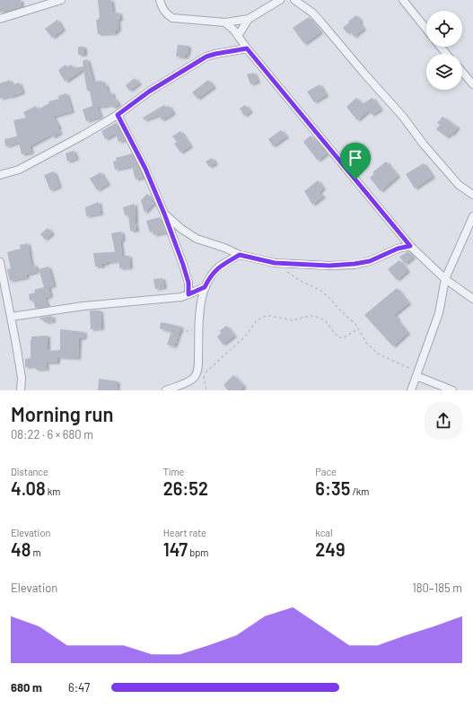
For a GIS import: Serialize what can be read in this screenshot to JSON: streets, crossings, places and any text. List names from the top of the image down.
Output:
{
  "page": {
    "heading": ["Morning run", "08:22 · 6 × 680 m"],
    "stats": [
      ["Distance", "4.08 km"],
      ["Time", "26:52"],
      ["Pace", "6:35 /km"],
      ["Elevation", "48 m"],
      ["Heart rate", "147 bpm"],
      ["kcal", "249"]
    ],
    "chart": ["Elevation", "180–185 m"],
    "list": [
      {
        "name": "680 m",
        "note": "6:47"
      }
    ]
  }
}
